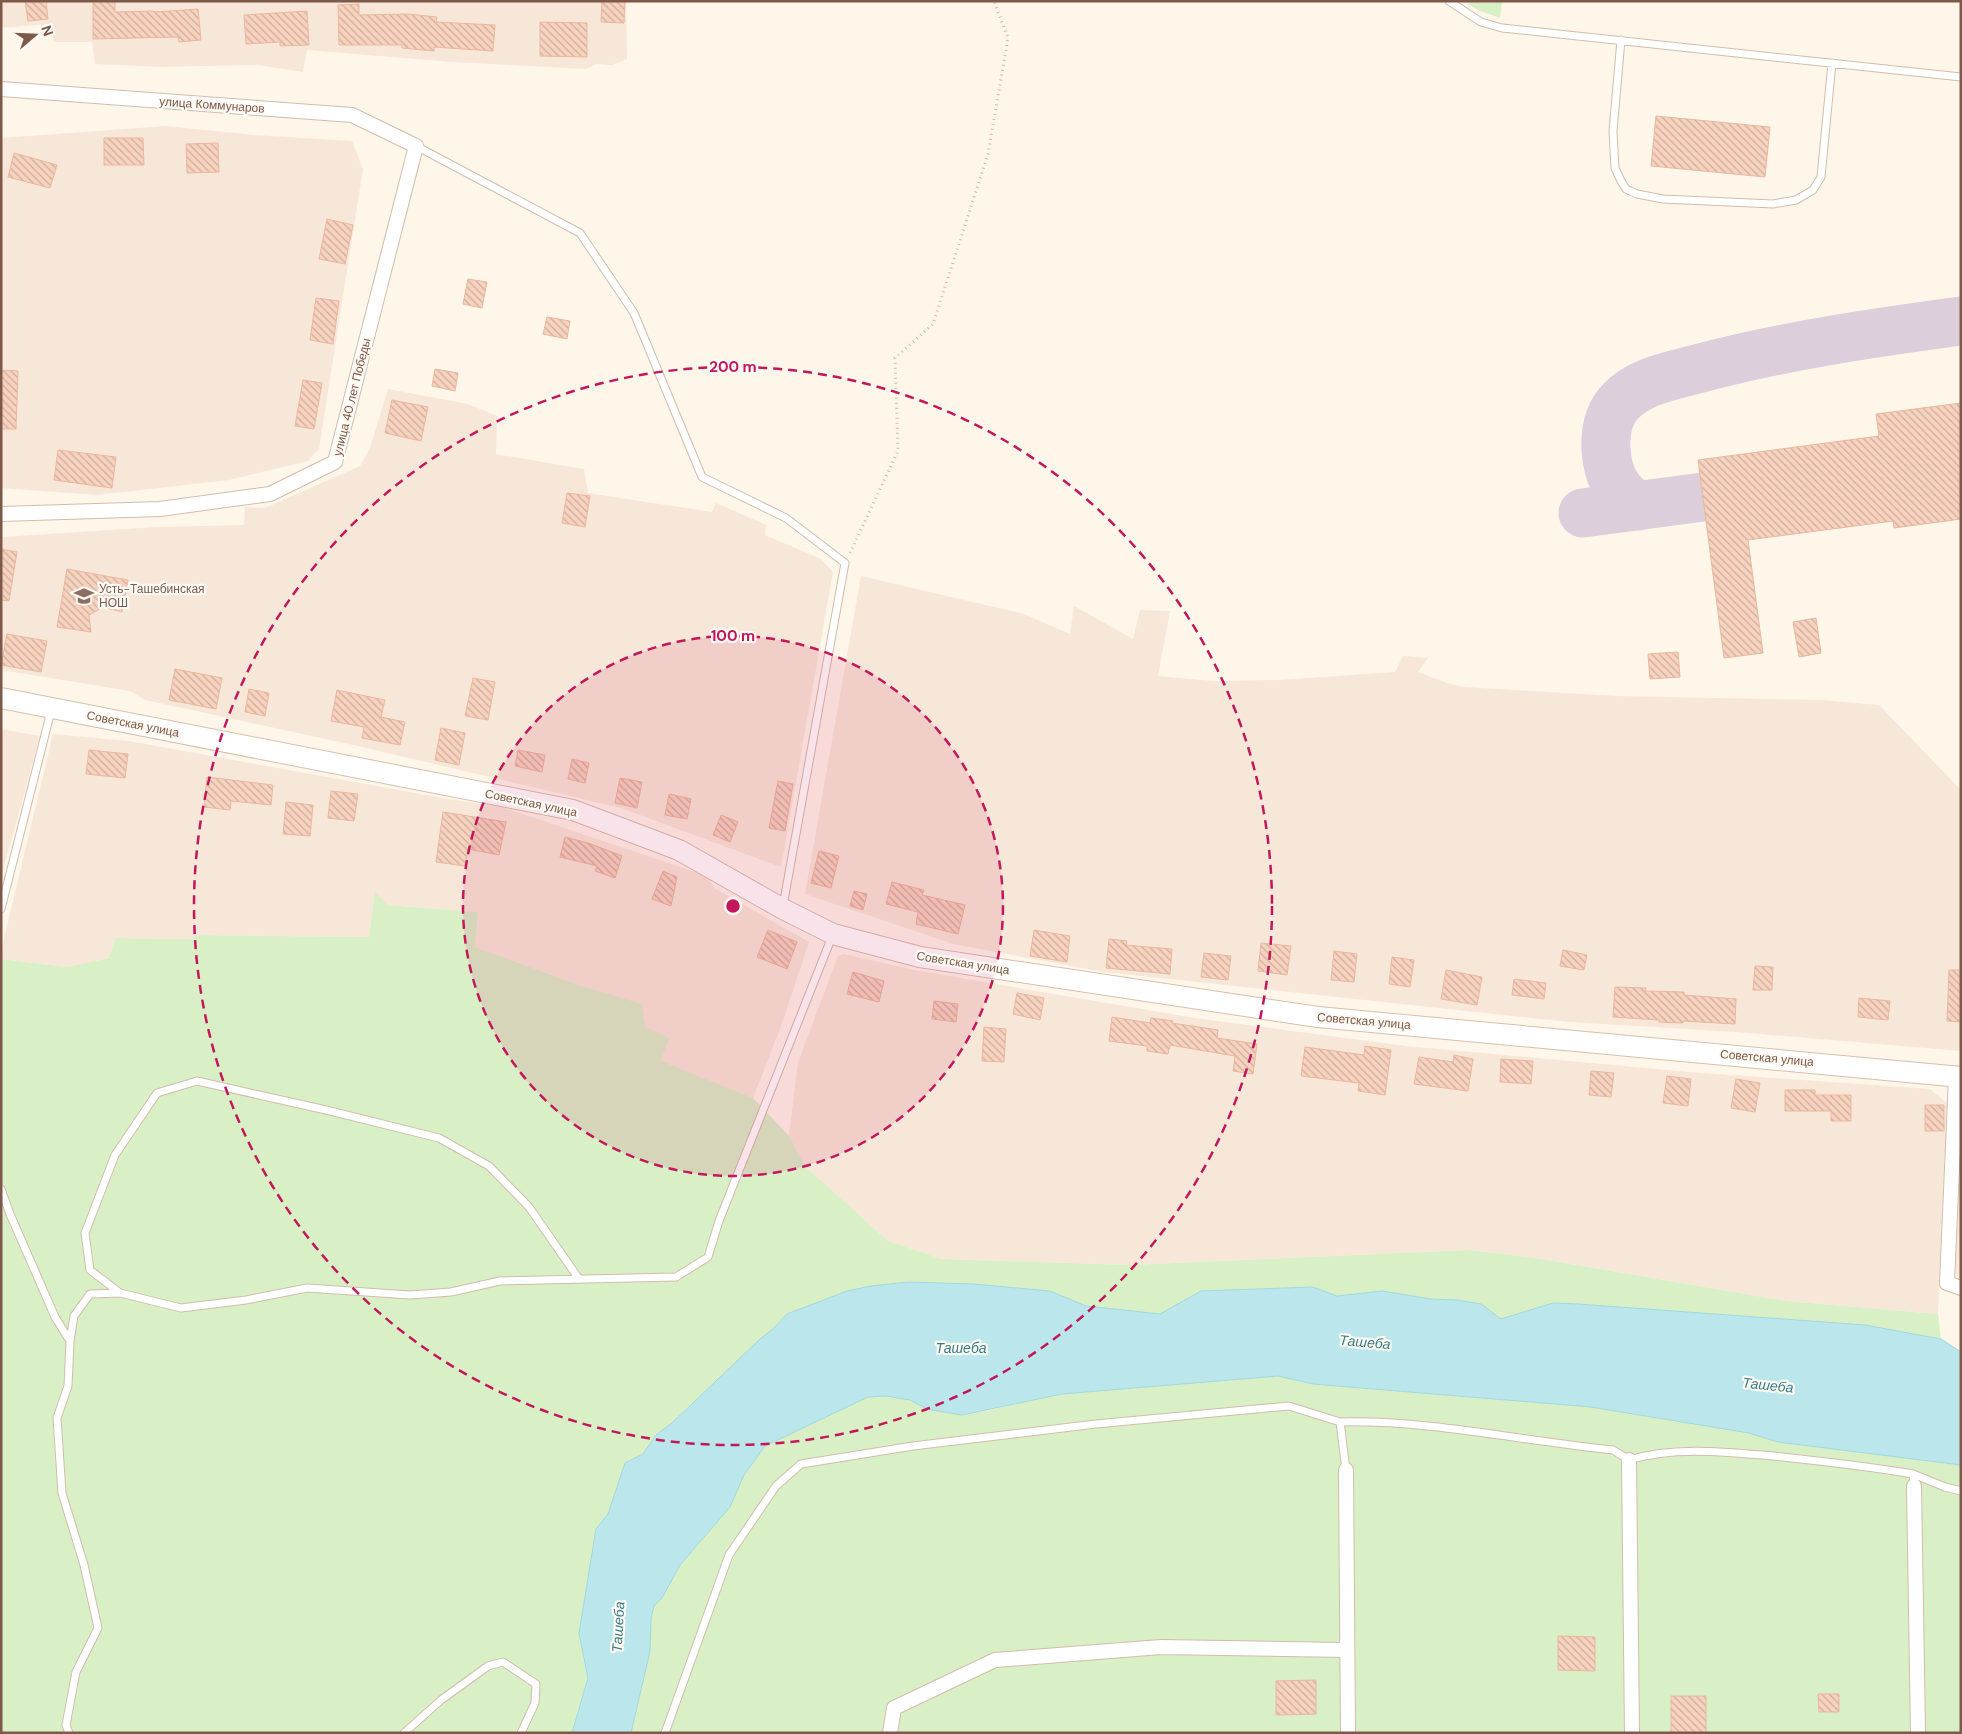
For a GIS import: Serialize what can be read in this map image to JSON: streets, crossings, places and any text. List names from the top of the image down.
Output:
{
  "streets": {
    "street": ["улица Коммунаров", "улица 40 лет Победы", "Советская улица"]
  },
  "crossings": [
    ["улица Коммунаров", "улица 40 лет Победы"]
  ],
  "water": ["Ташеба"],
  "places": {
    "school or university": ["Усть-Ташебинская НОШ"]
  },
  "north": "right",
  "rings": ["200 m", "100 m"]
}
